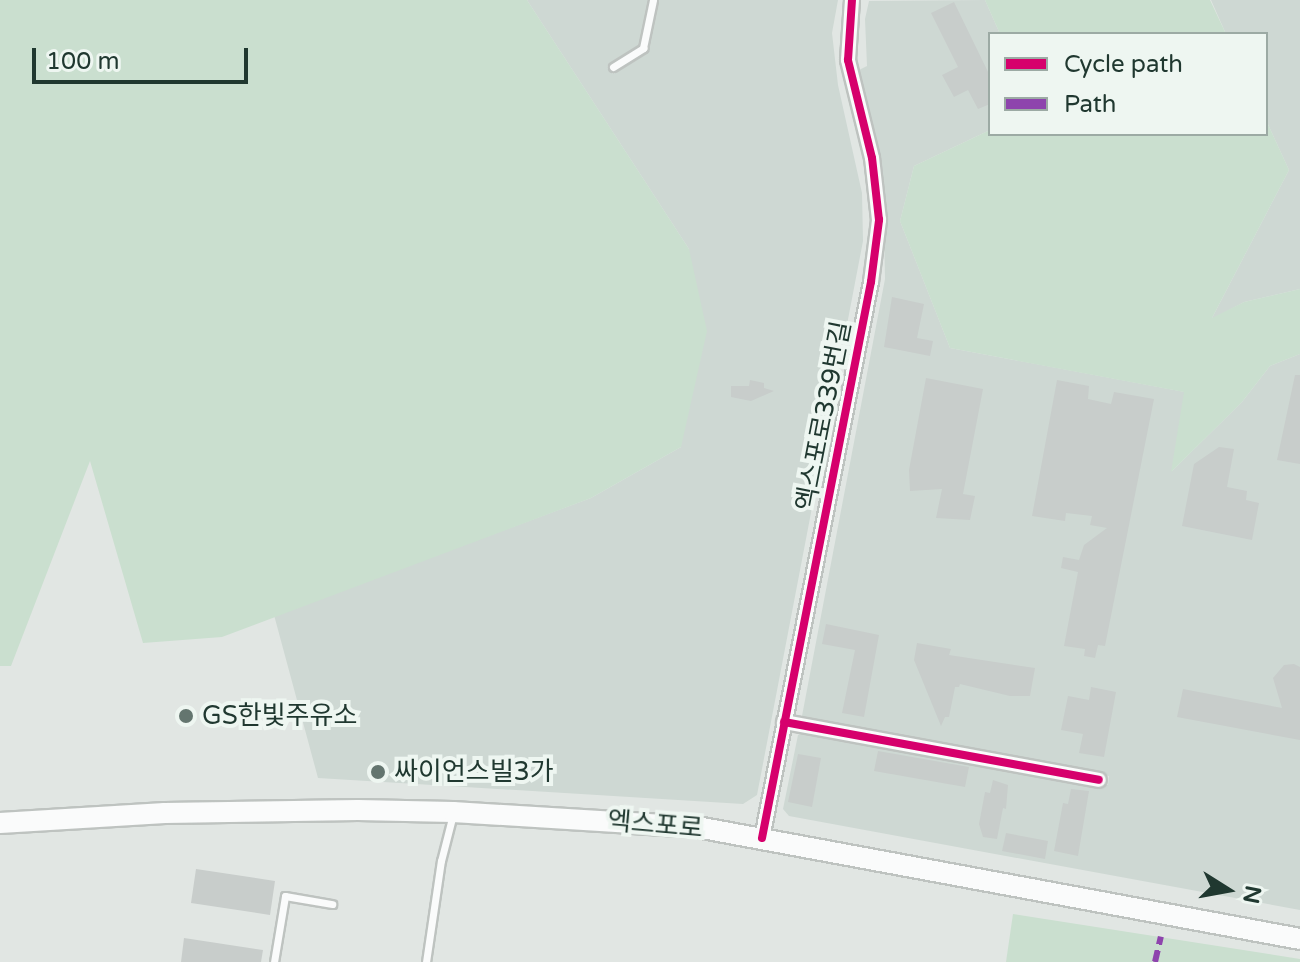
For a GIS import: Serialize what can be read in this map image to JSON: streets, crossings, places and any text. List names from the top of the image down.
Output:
{
  "streets": {
    "main road": ["엑스포로"],
    "street": ["엑스포로339번길"]
  },
  "crossings": [
    ["엑스포로339번길", "엑스포로"]
  ],
  "places": ["GS한빛주유소", "싸이언스빌3가"],
  "legend": ["Cycle path", "Path"],
  "scale_bar": "100 m",
  "north": "right"
}
